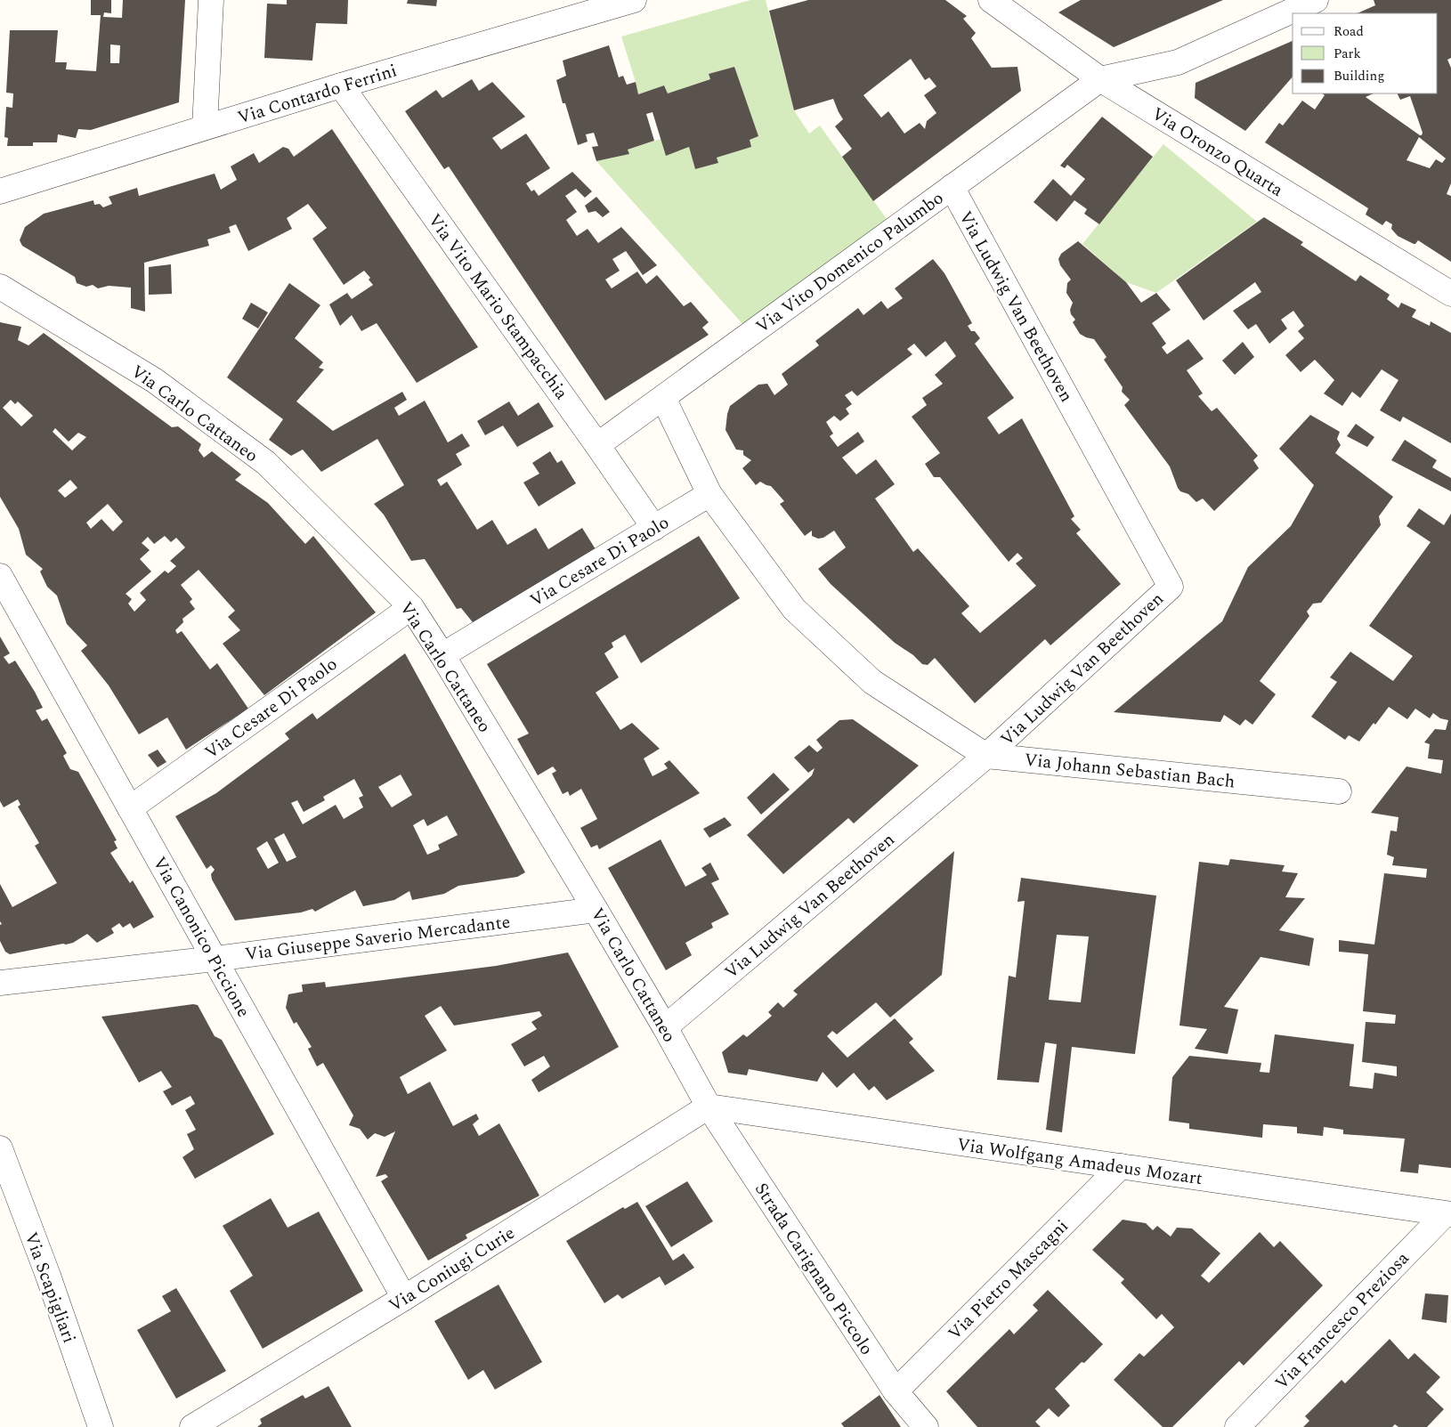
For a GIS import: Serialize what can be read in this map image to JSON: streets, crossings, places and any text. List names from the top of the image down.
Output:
{
  "streets": {
    "street": [
      "Via Contardo Ferrini",
      "Via Oronzo Quarta",
      "Via Vito Domenico Palumbo",
      "Via Vito Mario Stampacchia",
      "Via Ludwig Van Beethoven",
      "Via Carlo Cattaneo",
      "Via Cesare Di Paolo",
      "Via Johann Sebastian Bach",
      "Via Canonico Piccione",
      "Via Giuseppe Saverio Mercadante",
      "Via Wolfgang Amadeus Mozart",
      "Via Coniugi Curie",
      "Strada Carignano Piccolo",
      "Via Pietro Mascagni",
      "Via Scapigliari",
      "Via Francesco Preziosa"
    ]
  },
  "crossings": [
    ["Via Contardo Ferrini", "Via Vito Mario Stampacchia"],
    ["Via Oronzo Quarta", "Via Vito Domenico Palumbo"],
    ["Via Vito Domenico Palumbo", "Via Vito Mario Stampacchia"],
    ["Via Vito Domenico Palumbo", "Via Ludwig Van Beethoven"],
    ["Via Vito Domenico Palumbo", "Via Johann Sebastian Bach"],
    ["Via Vito Mario Stampacchia", "Via Cesare Di Paolo"],
    ["Via Ludwig Van Beethoven", "Via Carlo Cattaneo"],
    ["Via Ludwig Van Beethoven", "Via Johann Sebastian Bach"],
    ["Via Carlo Cattaneo", "Via Cesare Di Paolo"],
    ["Via Carlo Cattaneo", "Via Giuseppe Saverio Mercadante"],
    ["Via Carlo Cattaneo", "Via Wolfgang Amadeus Mozart"],
    ["Via Carlo Cattaneo", "Via Coniugi Curie"],
    ["Via Carlo Cattaneo", "Strada Carignano Piccolo"],
    ["Via Cesare Di Paolo", "Via Johann Sebastian Bach"],
    ["Via Cesare Di Paolo", "Via Canonico Piccione"],
    ["Via Canonico Piccione", "Via Giuseppe Saverio Mercadante"],
    ["Via Canonico Piccione", "Via Coniugi Curie"],
    ["Via Wolfgang Amadeus Mozart", "Via Coniugi Curie"],
    ["Via Wolfgang Amadeus Mozart", "Strada Carignano Piccolo"],
    ["Via Wolfgang Amadeus Mozart", "Via Pietro Mascagni"],
    ["Via Wolfgang Amadeus Mozart", "Via Francesco Preziosa"],
    ["Via Coniugi Curie", "Strada Carignano Piccolo"],
    ["Strada Carignano Piccolo", "Via Pietro Mascagni"]
  ],
  "legend": ["Road", "Park", "Building"]
}
